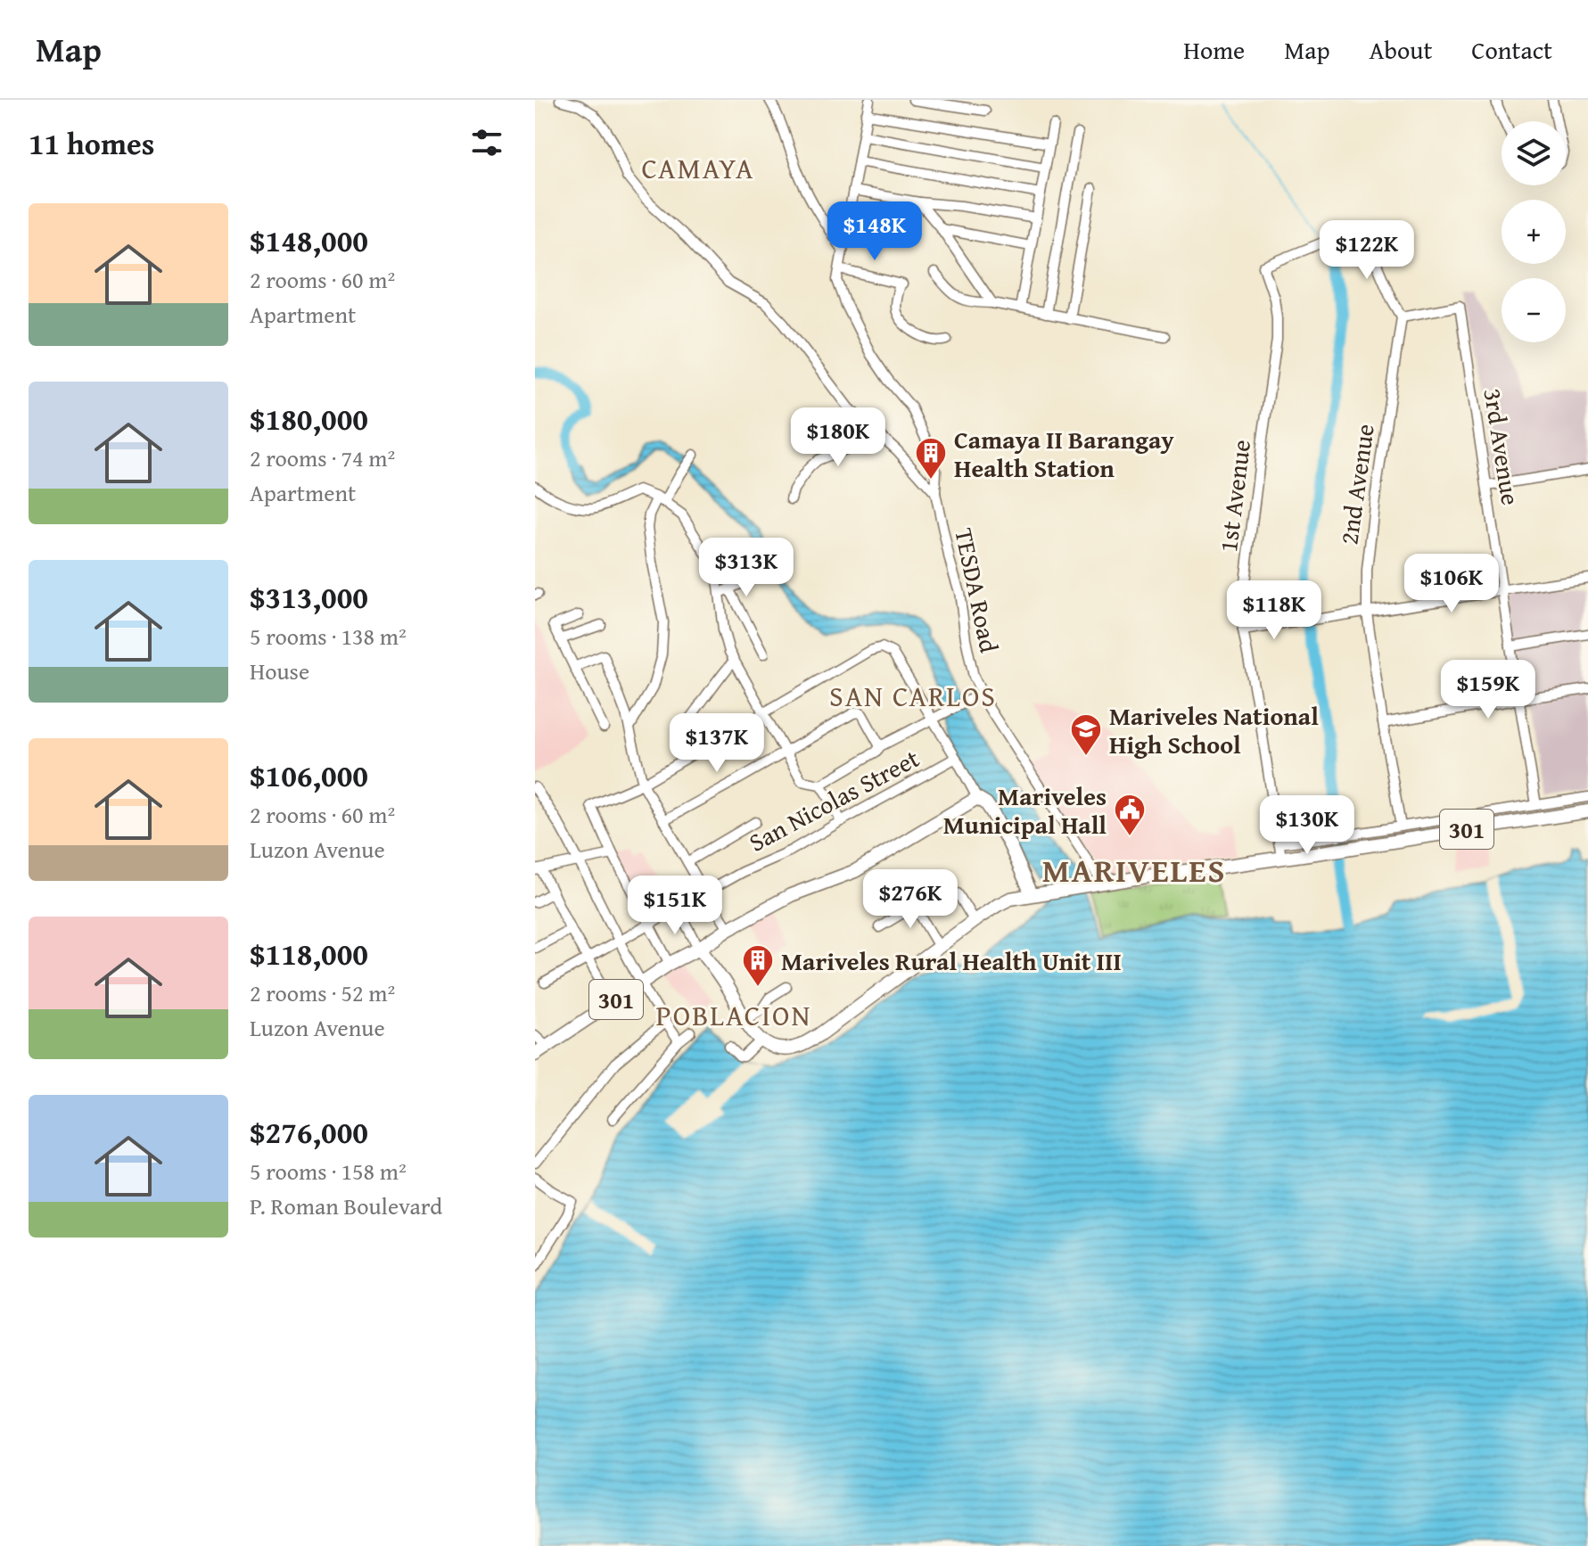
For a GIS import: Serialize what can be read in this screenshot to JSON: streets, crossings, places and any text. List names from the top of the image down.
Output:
{
  "streets": {
    "main road": ["301"],
    "street": [
      "3rd Avenue",
      "2nd Avenue",
      "1st Avenue",
      "TESDA Road",
      "San Nicolas Street"
    ]
  },
  "crossings": [
    ["3rd Avenue", "2nd Avenue"],
    ["3rd Avenue", "1st Avenue"],
    ["2nd Avenue", "1st Avenue"],
    ["1st Avenue", "301"],
    ["TESDA Road", "301"]
  ],
  "districts": [
    "CAMAYA",
    "SAN CARLOS",
    "MARIVELES",
    "POBLACION"
  ],
  "places": {
    "building": ["Camaya II Barangay Health Station", "Mariveles Rural Health Unit Ⅲ"],
    "school or university": ["Mariveles National High School"],
    "public building": ["Mariveles Municipal Hall"]
  },
  "page": {
    "header": "Map",
    "nav": [
      "Home",
      "Map",
      "About",
      "Contact"
    ],
    "heading": "11 homes",
    "map_buttons": ["+", "−"],
    "list": [
      {
        "name": "$148,000",
        "note": "2 rooms · 60 m² · Apartment"
      },
      {
        "name": "$180,000",
        "note": "2 rooms · 74 m² · Apartment"
      },
      {
        "name": "$313,000",
        "note": "5 rooms · 138 m² · House"
      },
      {
        "name": "$106,000",
        "note": "2 rooms · 60 m² · Luzon Avenue"
      },
      {
        "name": "$118,000",
        "note": "2 rooms · 52 m² · Luzon Avenue"
      },
      {
        "name": "$276,000",
        "note": "5 rooms · 158 m² · P. Roman Boulevard"
      }
    ],
    "price": [
      "$148K",
      "$122K",
      "$180K",
      "$313K",
      "$106K",
      "$118K",
      "$159K",
      "$137K",
      "$130K",
      "$276K",
      "$151K"
    ]
  }
}
